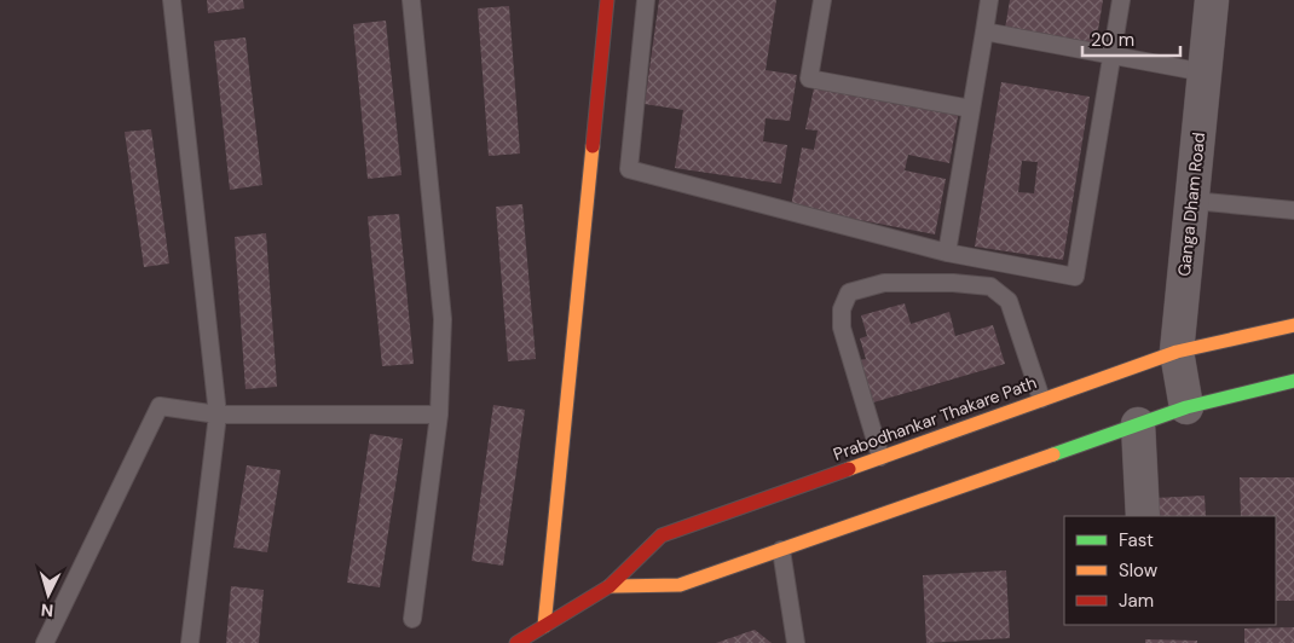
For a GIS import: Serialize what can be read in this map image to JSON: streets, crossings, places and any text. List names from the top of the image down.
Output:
{
  "streets": {
    "main road": ["Prabodhankar Thakare Path"],
    "street": ["Ganga Dham Road"]
  },
  "crossings": [
    ["Ganga Dham Road", "Prabodhankar Thakare Path"]
  ],
  "legend": ["Fast", "Slow", "Jam"],
  "scale_bar": "20 m",
  "north": "bottom"
}
